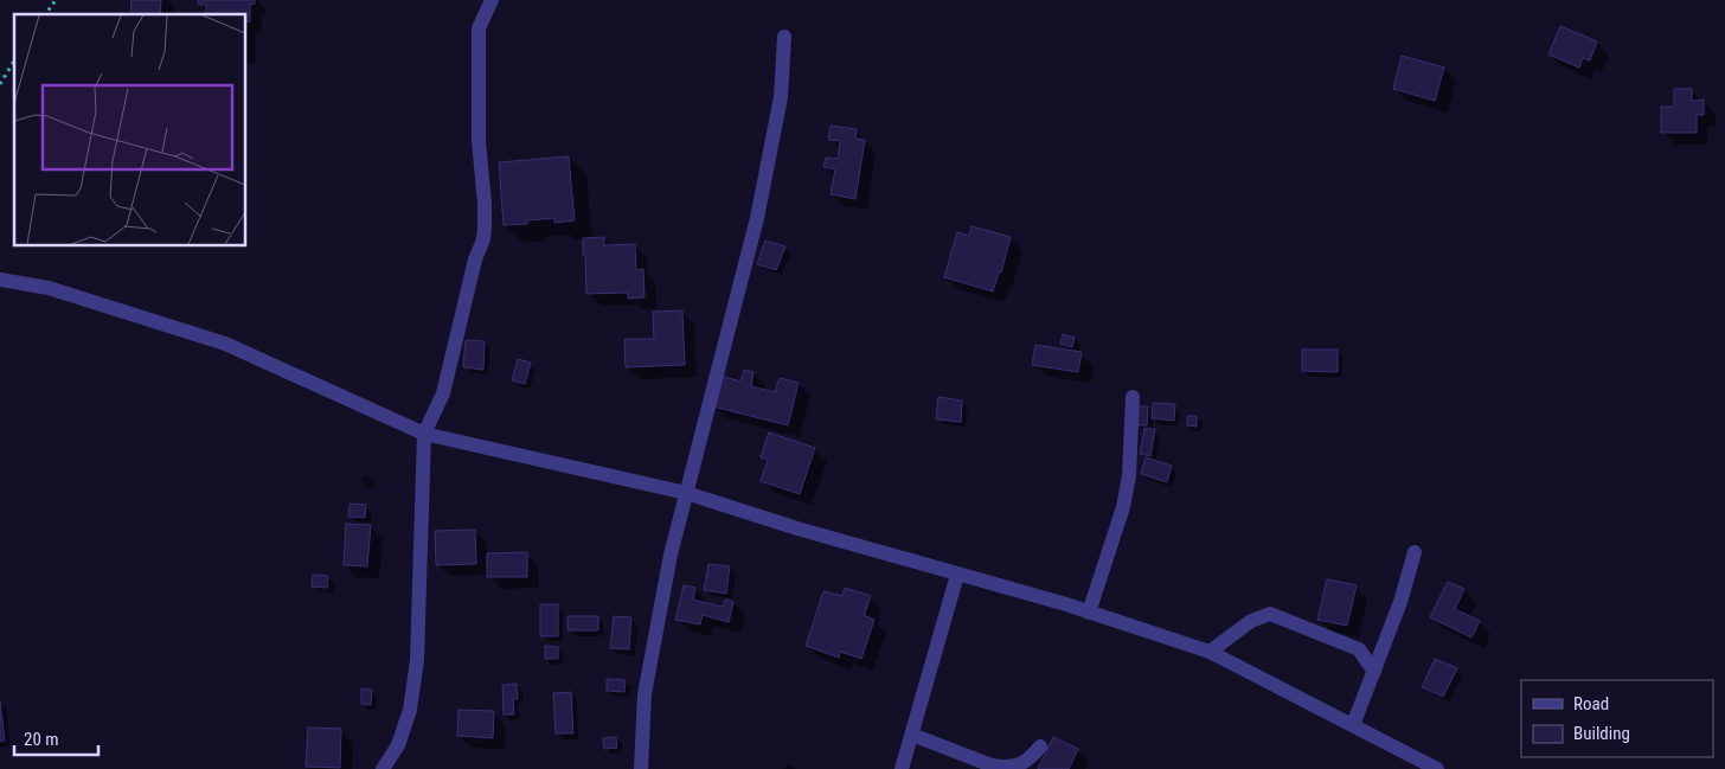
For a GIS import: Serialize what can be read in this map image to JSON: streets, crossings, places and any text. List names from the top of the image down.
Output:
{
  "legend": ["Road", "Building"],
  "scale_bar": "20 m"
}
